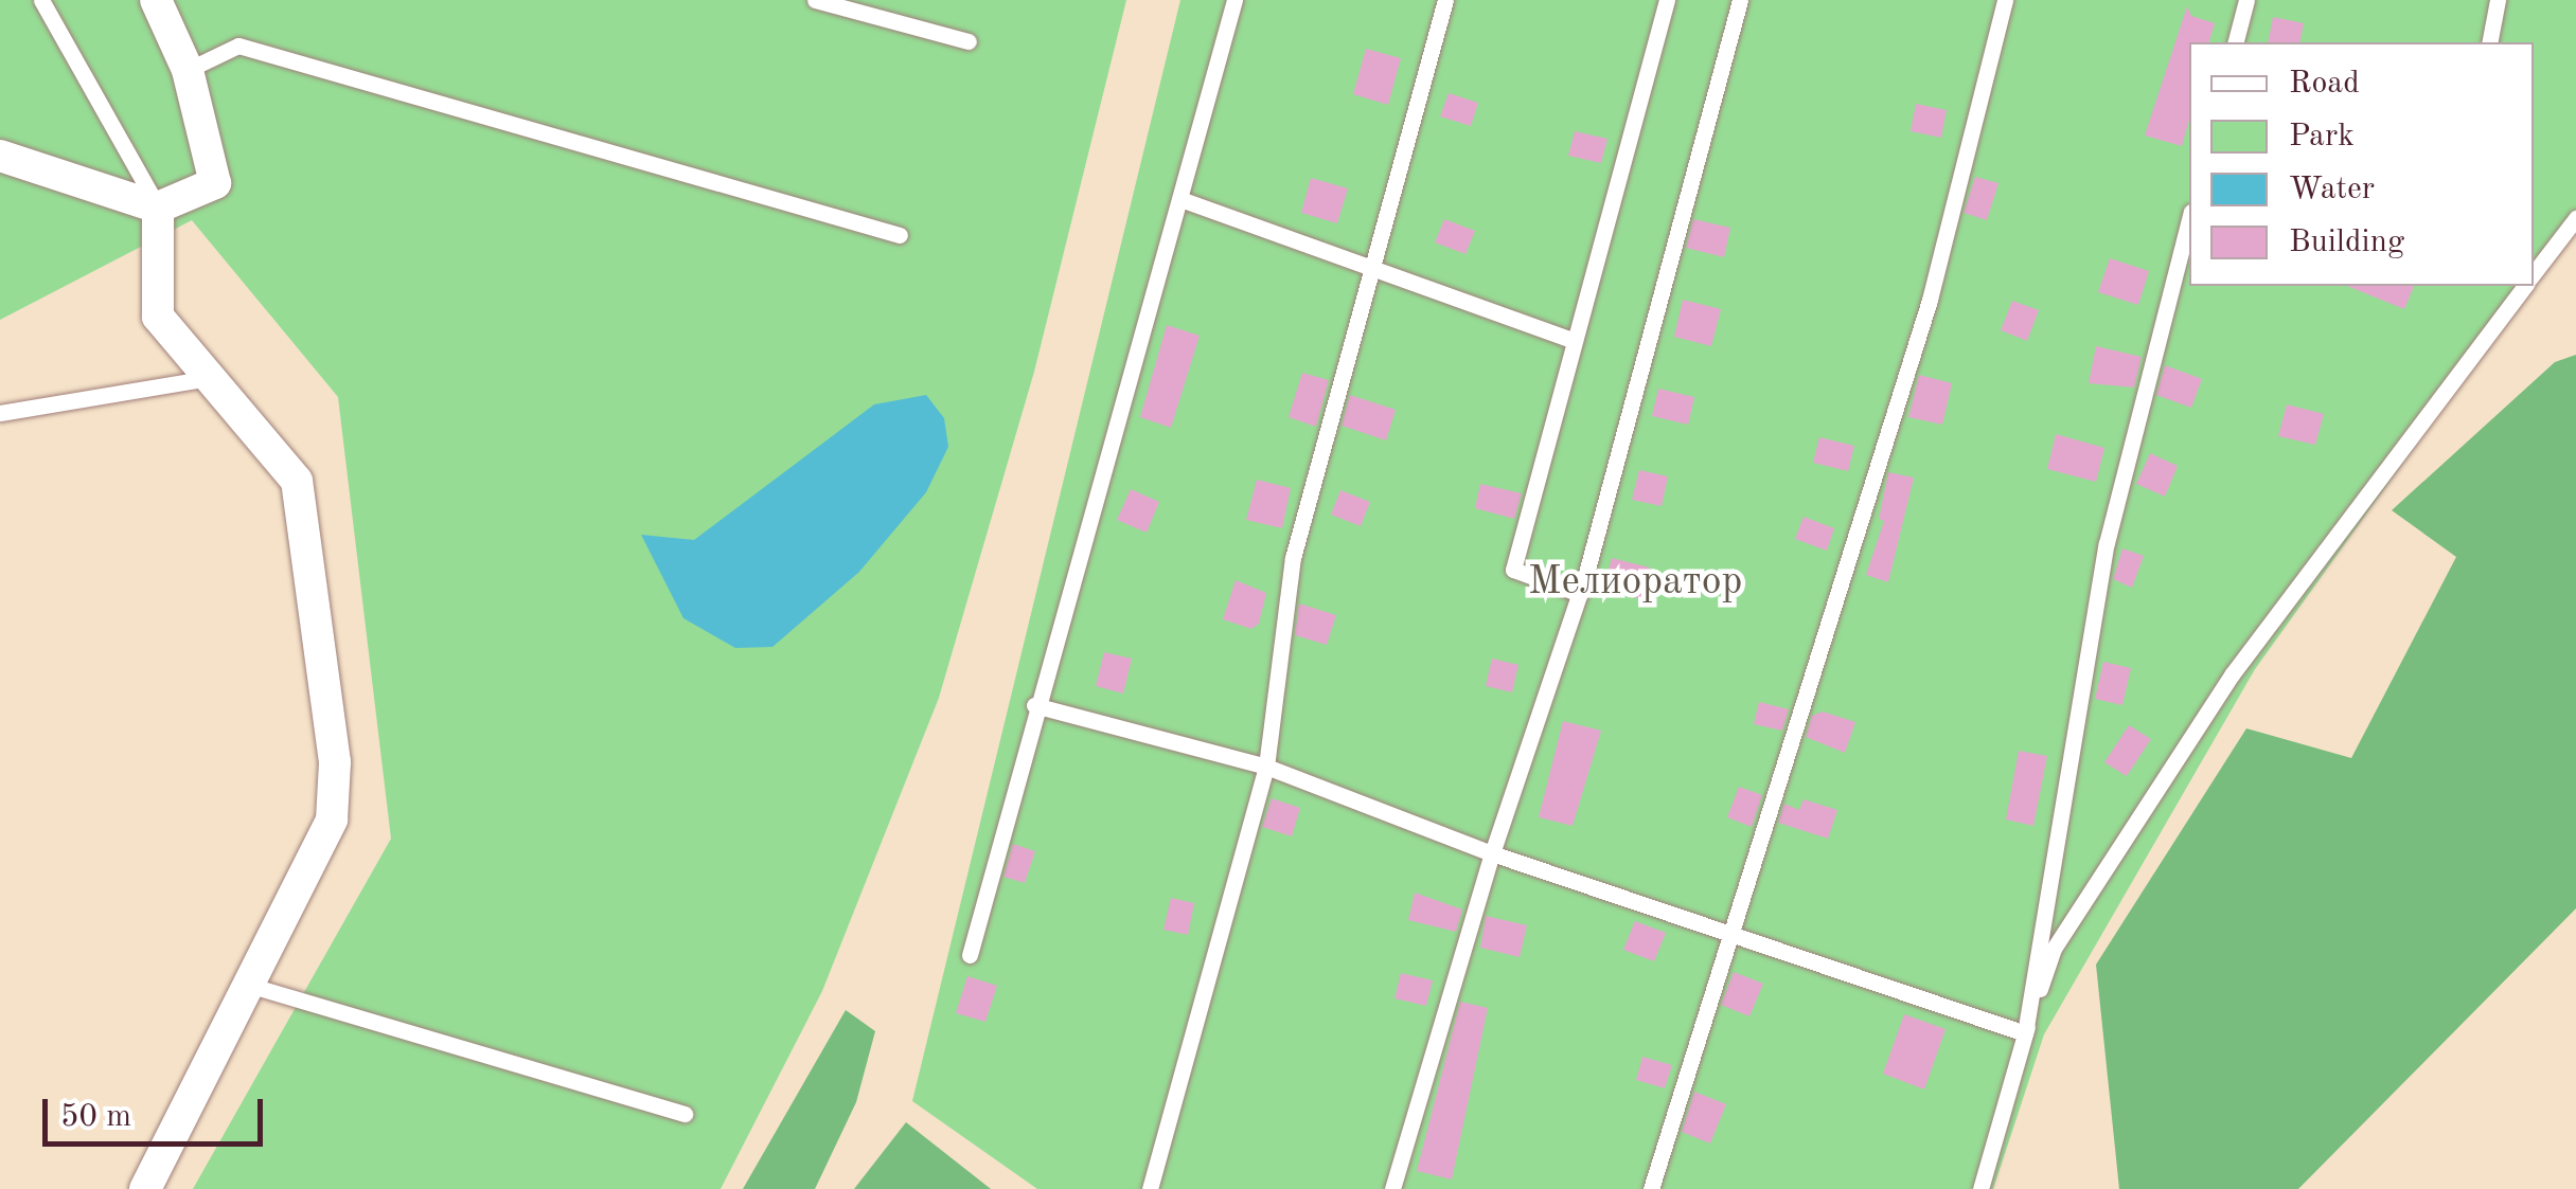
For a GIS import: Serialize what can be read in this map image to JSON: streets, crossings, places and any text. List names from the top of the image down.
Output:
{
  "parks": ["Мелиоратор"],
  "legend": [
    "Road",
    "Park",
    "Water",
    "Building"
  ],
  "scale_bar": "50 m"
}
